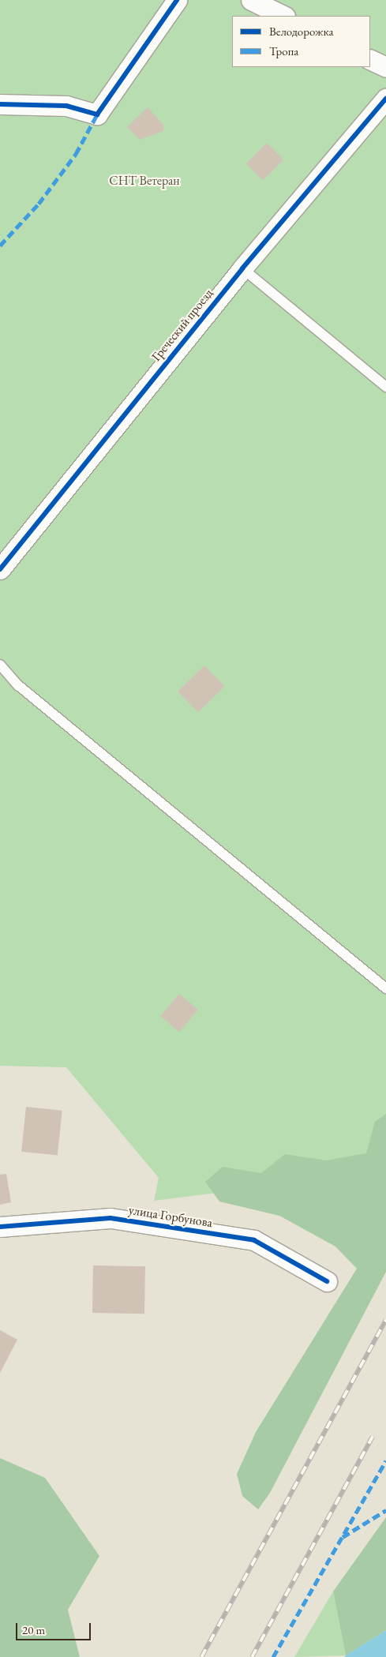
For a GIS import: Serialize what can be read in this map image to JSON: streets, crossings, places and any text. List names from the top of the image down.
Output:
{
  "streets": {
    "street": ["Греческий проезд", "улица Горбунова"]
  },
  "parks": ["СНТ Ветеран"],
  "legend": ["Велодорожка", "Тропа"],
  "scale_bar": "20 m"
}
